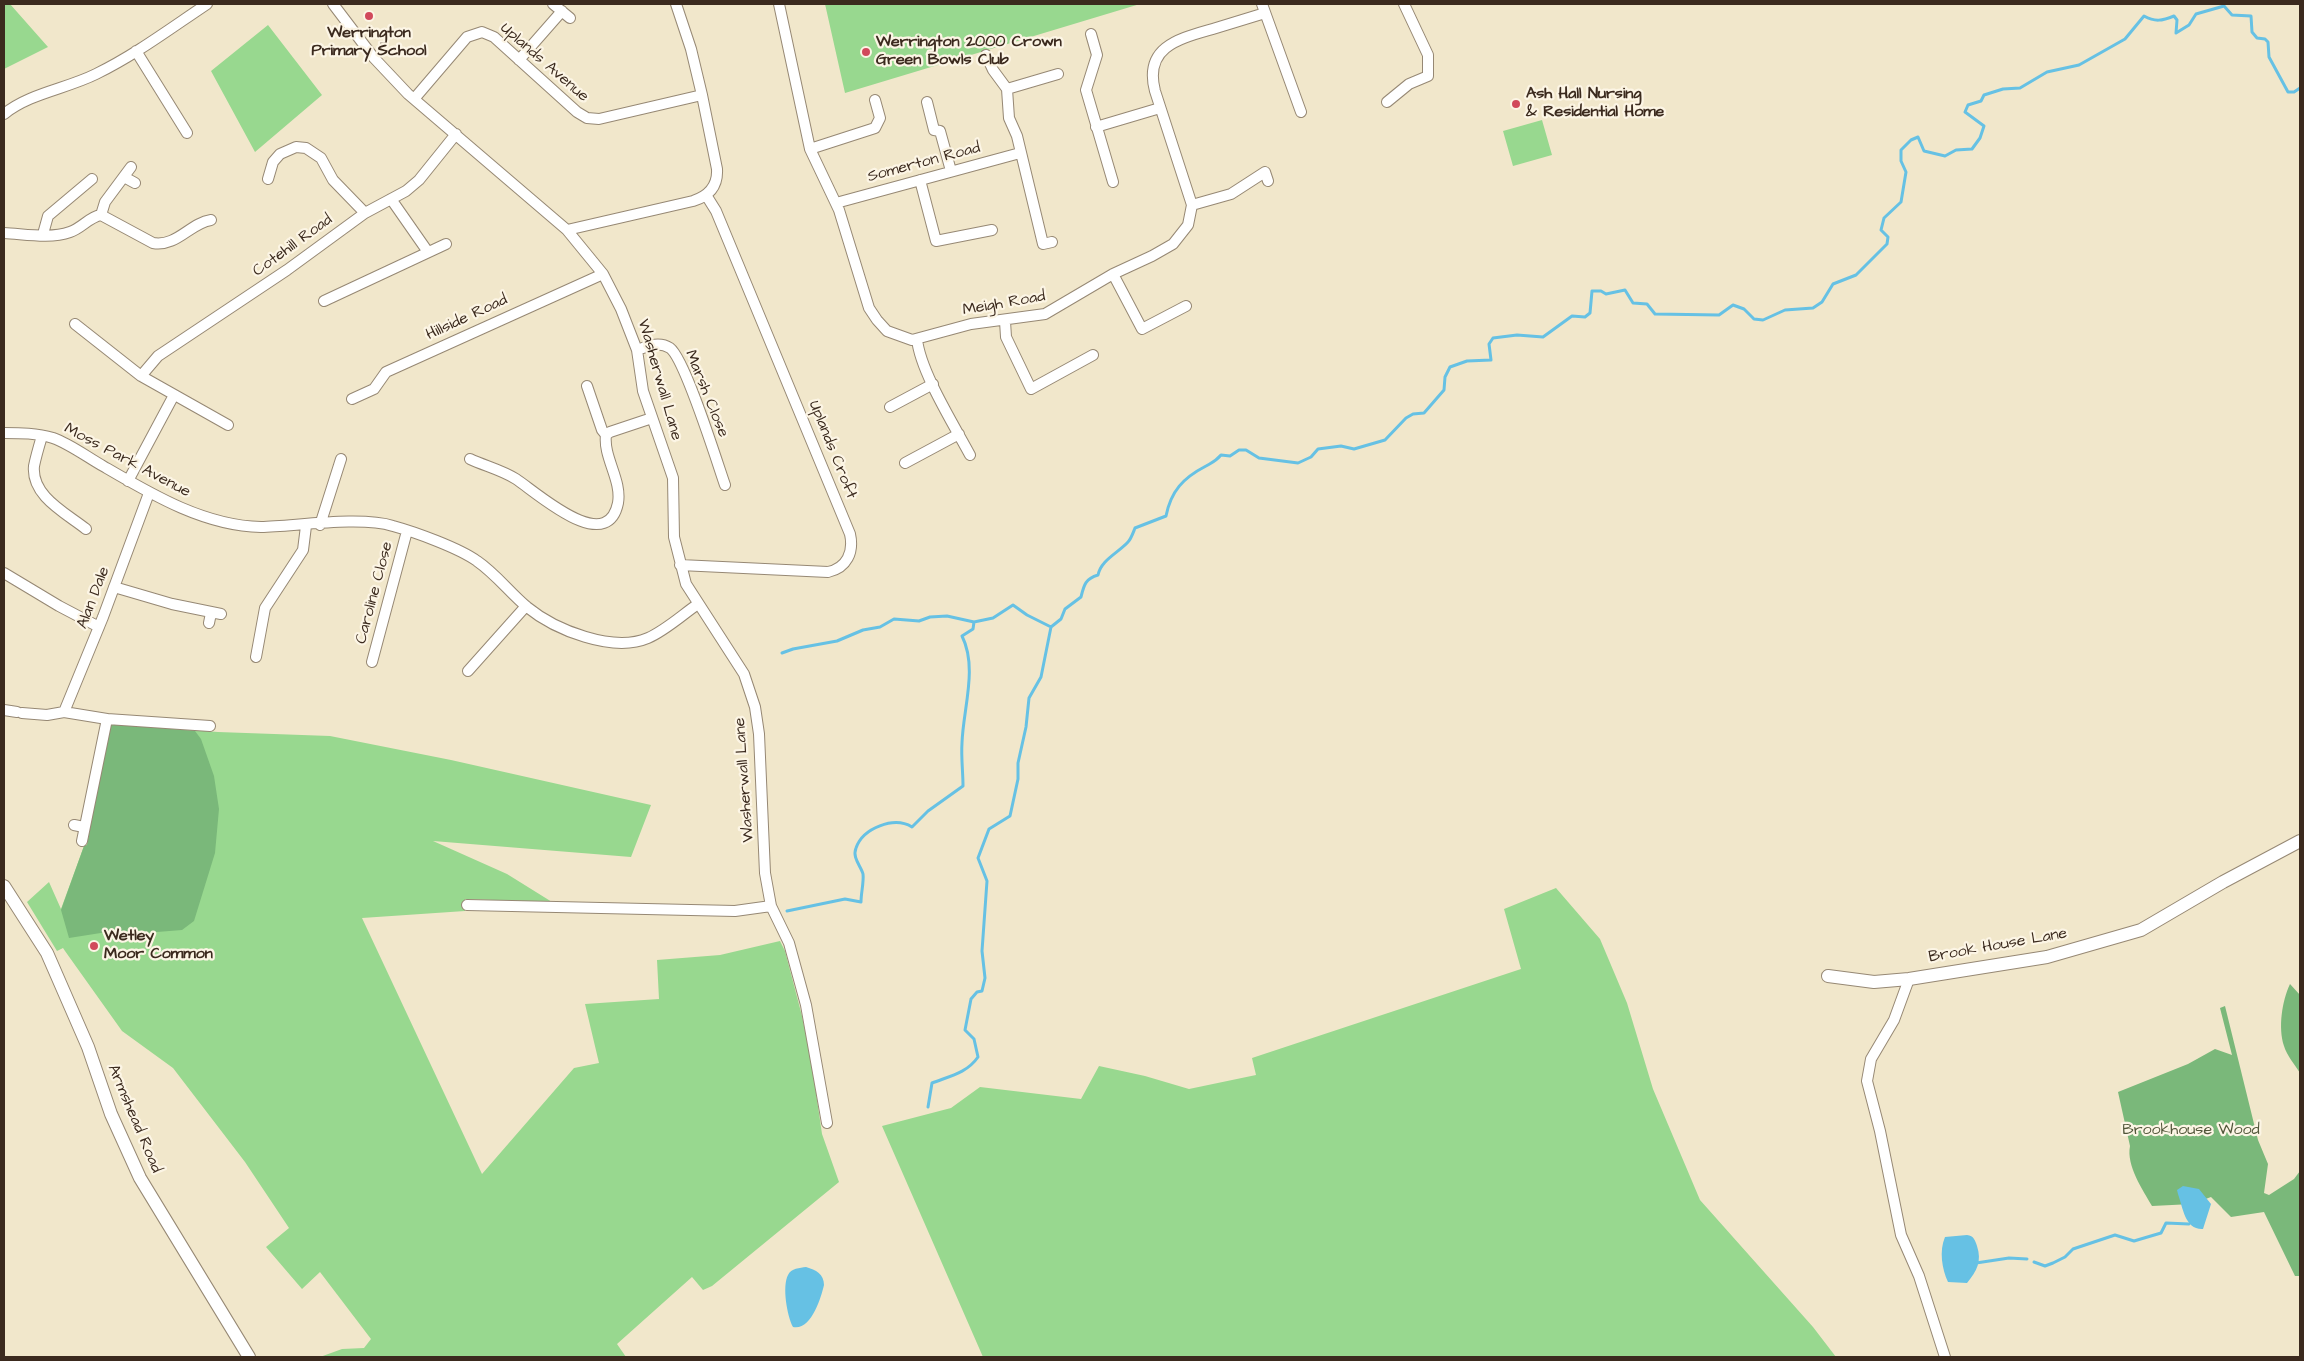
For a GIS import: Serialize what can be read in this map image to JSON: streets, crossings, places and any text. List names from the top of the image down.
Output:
{
  "streets": {
    "street": [
      "Uplands Avenue",
      "Somerton Road",
      "Cotehill Road",
      "Meigh Road",
      "Hillside Road",
      "Washerwall Lane",
      "Marsh Close",
      "Uplands Croft",
      "Moss Park Avenue",
      "Caroline Close",
      "Alan Dale",
      "Brook House Lane",
      "Armshead Road"
    ]
  },
  "crossings": [
    ["Uplands Avenue", "Washerwall Lane"],
    ["Somerton Road", "Meigh Road"],
    ["Cotehill Road", "Washerwall Lane"],
    ["Hillside Road", "Washerwall Lane"],
    ["Washerwall Lane", "Marsh Close"],
    ["Washerwall Lane", "Uplands Croft"],
    ["Washerwall Lane", "Moss Park Avenue"],
    ["Moss Park Avenue", "Caroline Close"],
    ["Moss Park Avenue", "Alan Dale"]
  ],
  "parks": ["Brookhouse Wood"],
  "places": [
    "Werrington Primary School",
    "Werrington 2000 Crown Green Bowls Club",
    "Ash Hall Nursing & Residential Home",
    "Wetley Moor Common"
  ]
}
